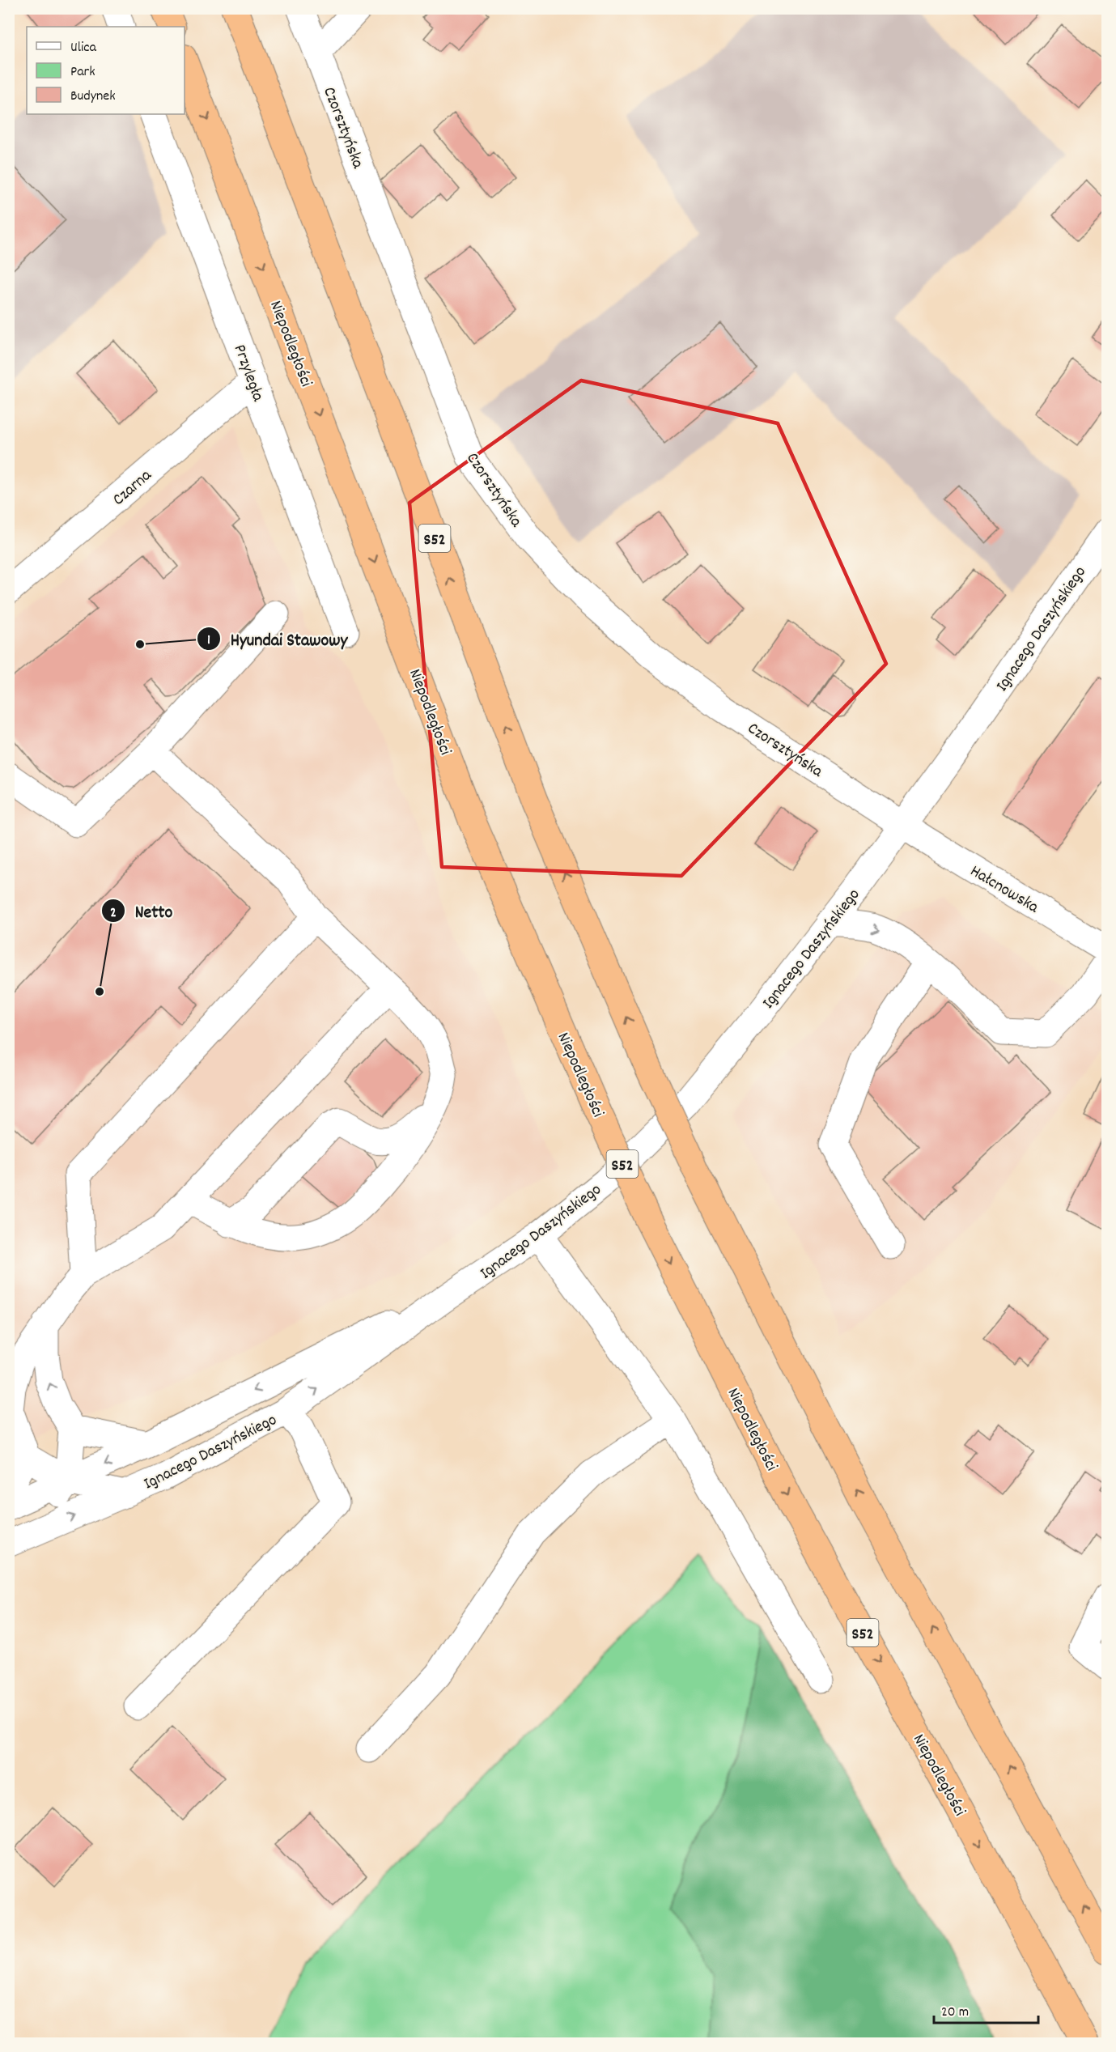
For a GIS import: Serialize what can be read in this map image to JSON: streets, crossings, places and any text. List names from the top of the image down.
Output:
{
  "streets": {
    "highway": ["Niepodległości", "S52"],
    "street": [
      "Czorsztyńska",
      "Przyległa",
      "Czarna",
      "Ignacego Daszyńskiego",
      "Hałcnowska"
    ]
  },
  "crossings": [
    ["Czorsztyńska", "Ignacego Daszyńskiego"],
    ["Czorsztyńska", "Hałcnowska"],
    ["Przyległa", "Czarna"],
    ["Ignacego Daszyńskiego", "Hałcnowska"]
  ],
  "places": ["Hyundai Stawowy", "Netto"],
  "legend": ["Ulica", "Park", "Budynek"],
  "scale_bar": "20 m"
}
